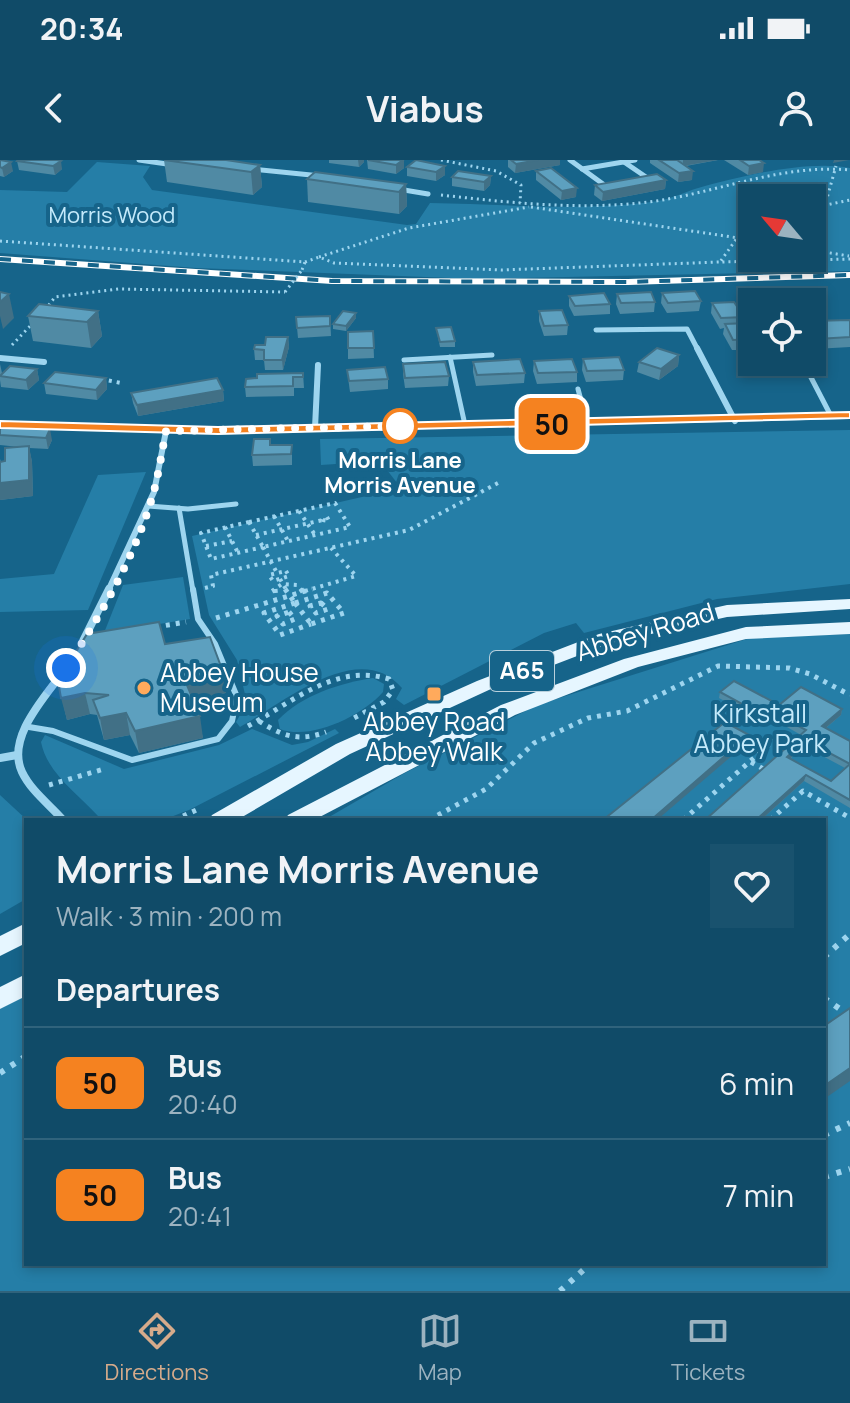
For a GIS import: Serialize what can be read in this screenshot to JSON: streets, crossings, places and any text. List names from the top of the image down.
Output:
{
  "streets": {
    "main road": ["Abbey Road", "A65"]
  },
  "parks": ["Morris Wood", "Kirkstall Abbey Park"],
  "places": {
    "other": ["Morris Lane Morris Avenue", "Abbey House Museum"],
    "transit": ["Abbey Road Abbey Walk"]
  },
  "lines": ["bus line 50"],
  "north": "top left",
  "page": {
    "status": "20:34",
    "header": "Viabus",
    "on_map": "50",
    "heading": [
      ["Morris Lane Morris Avenue", "Walk · 3 min · 200 m"],
      "Departures"
    ],
    "list": [
      {
        "mark": "50",
        "name": "Bus",
        "note": "20:40",
        "value": "6 min"
      },
      {
        "mark": "50",
        "name": "Bus",
        "note": "20:41",
        "value": "7 min"
      }
    ],
    "tabs": ["Directions", "Map", "Tickets"]
  }
}
